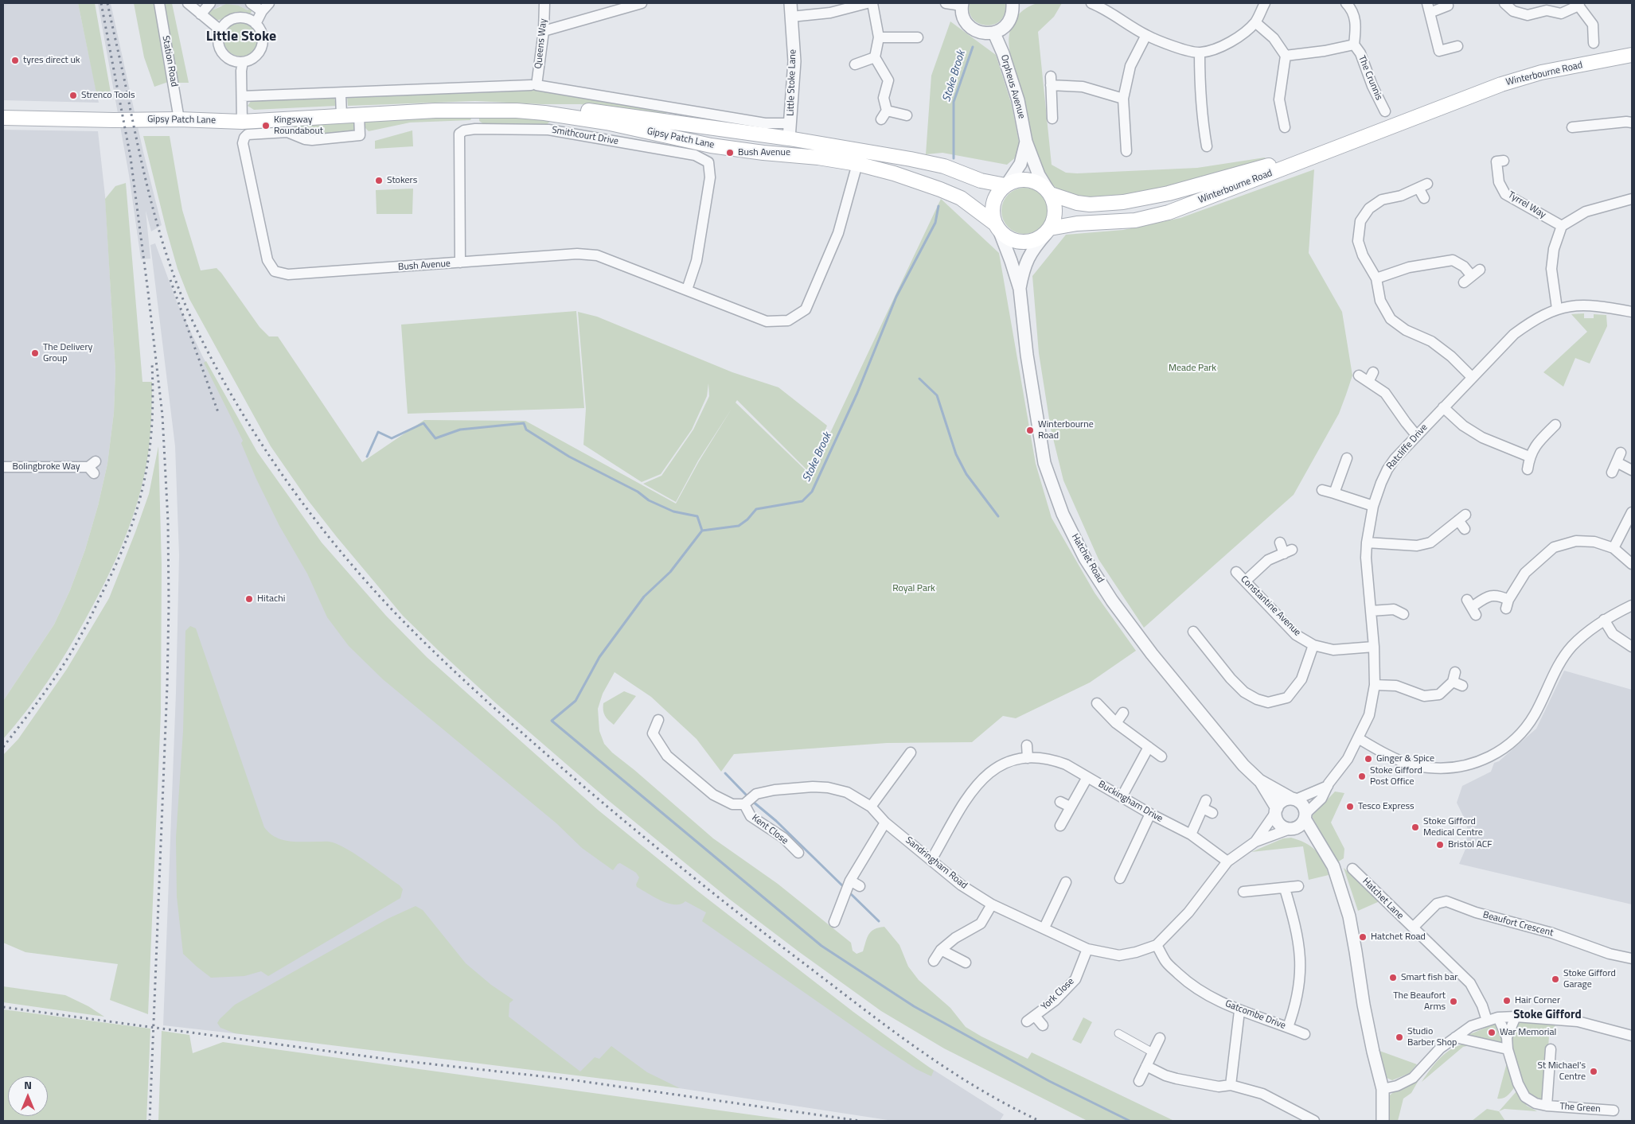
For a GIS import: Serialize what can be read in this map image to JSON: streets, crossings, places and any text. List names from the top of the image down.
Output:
{
  "streets": {
    "main road": ["Winterbourne Road", "Gipsy Patch Lane"],
    "street": [
      "Queens Way",
      "Station Road",
      "The Crunnis",
      "Little Stoke Lane",
      "Orpheus Avenue",
      "Smithcourt Drive",
      "Tyrrel Way",
      "Bush Avenue",
      "Ratcliffe Drive",
      "Bolingbroke Way",
      "Hatchet Road",
      "Constantine Avenue",
      "Buckingham Drive",
      "Kent Close",
      "Sandringham Road",
      "Hatchet Lane",
      "Beaufort Crescent",
      "York Close",
      "Gatcombe Drive",
      "The Green"
    ]
  },
  "crossings": [
    ["Station Road", "Gipsy Patch Lane"],
    ["Winterbourne Road", "Orpheus Avenue"],
    ["Winterbourne Road", "Gipsy Patch Lane"],
    ["Winterbourne Road", "Hatchet Road"],
    ["Little Stoke Lane", "Gipsy Patch Lane"],
    ["Orpheus Avenue", "Gipsy Patch Lane"],
    ["Orpheus Avenue", "Hatchet Road"],
    ["Gipsy Patch Lane", "Bush Avenue"],
    ["Gipsy Patch Lane", "Hatchet Road"],
    ["Smithcourt Drive", "Bush Avenue"],
    ["Ratcliffe Drive", "Hatchet Road"],
    ["Ratcliffe Drive", "Constantine Avenue"],
    ["Ratcliffe Drive", "Sandringham Road"],
    ["Hatchet Road", "Sandringham Road"],
    ["Buckingham Drive", "Sandringham Road"],
    ["Kent Close", "Sandringham Road"],
    ["Sandringham Road", "York Close"],
    ["Sandringham Road", "Gatcombe Drive"],
    ["Hatchet Lane", "Beaufort Crescent"]
  ],
  "districts": ["Little Stoke", "Stoke Gifford"],
  "water": ["Stoke Brook"],
  "parks": ["Meade Park", "Royal Park"],
  "places": [
    "tyres direct uk",
    "Strenco Tools",
    "Kingsway Roundabout",
    "Bush Avenue",
    "Stokers",
    "The Delivery Group",
    "Winterbourne Road",
    "Hitachi",
    "Ginger & Spice",
    "Stoke Gifford Post Office",
    "Tesco Express",
    "Stoke Gifford Medical Centre",
    "Bristol ACF",
    "Hatchet Road",
    "Smart fish bar",
    "Stoke Gifford Garage",
    "Hair Corner",
    "The Beaufort Arms",
    "War Memorial",
    "Studio Barber Shop",
    "St Michael's Centre"
  ],
  "north": "top"
}
